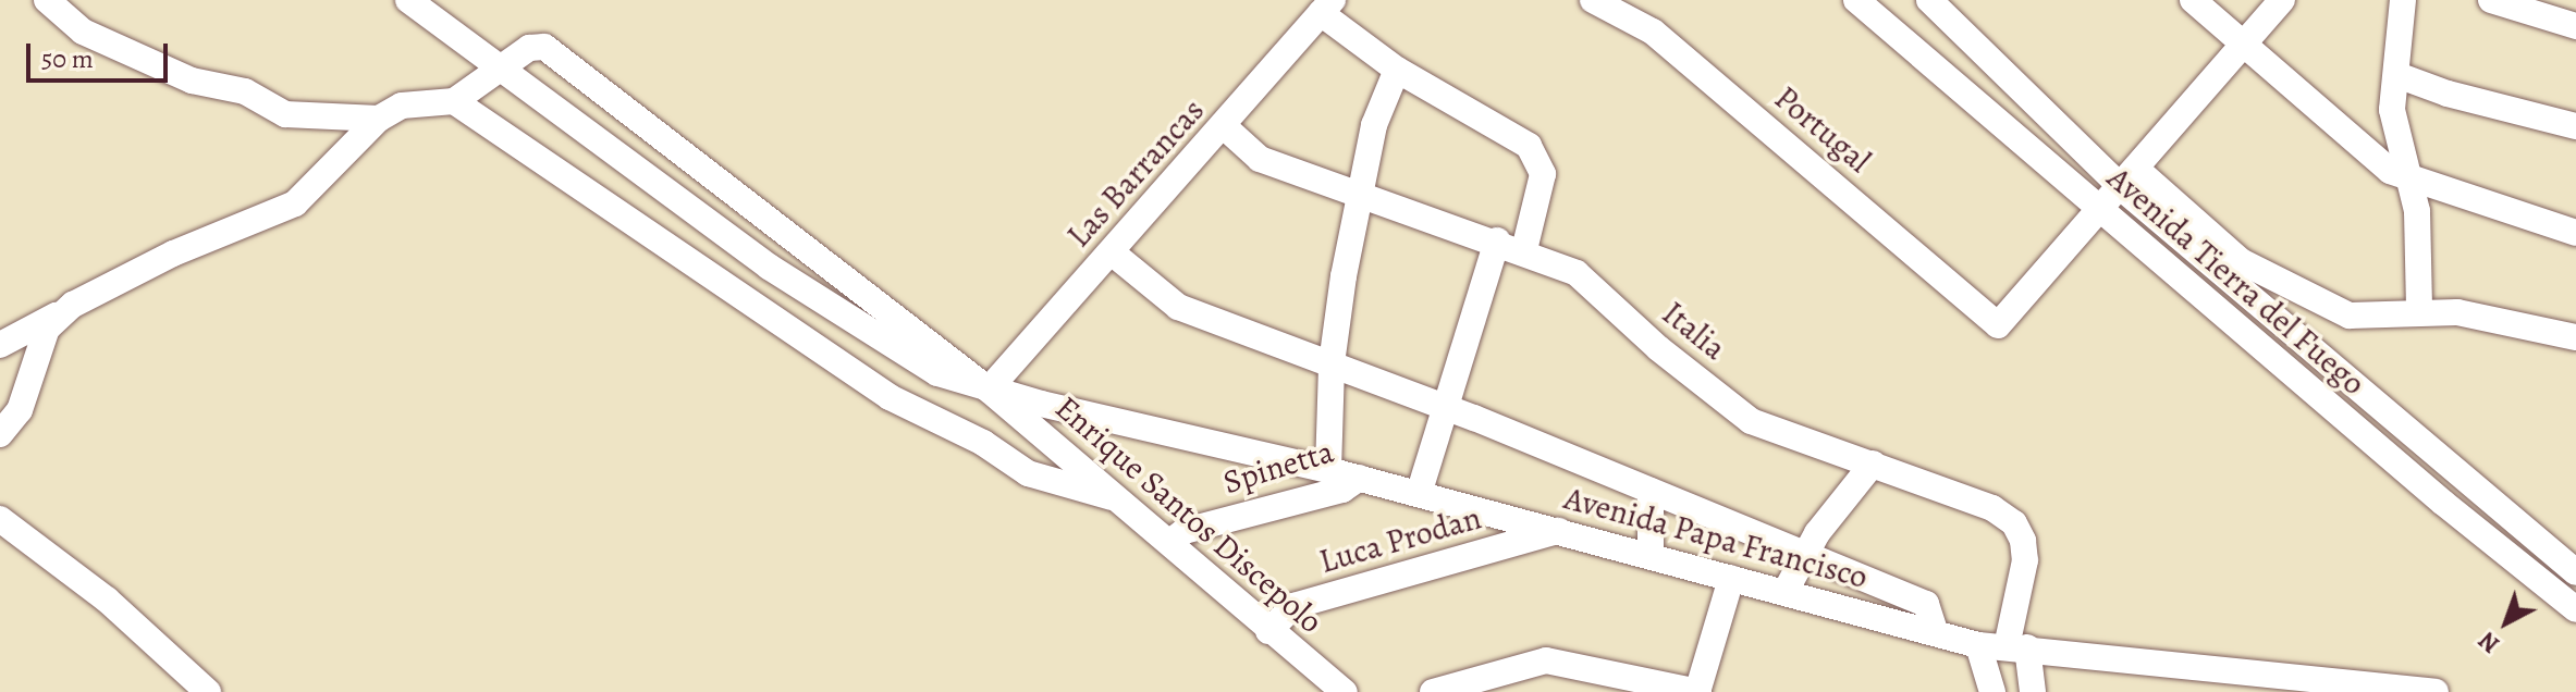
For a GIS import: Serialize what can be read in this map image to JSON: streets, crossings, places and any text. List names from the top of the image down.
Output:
{
  "streets": {
    "street": [
      "Portugal",
      "Las Barrancas",
      "Avenida Tierra del Fuego",
      "Italia",
      "Spinetta",
      "Enrique Santos Discepolo",
      "Avenida Papa Francisco",
      "Luca Prodan"
    ]
  },
  "crossings": [
    ["Portugal", "Avenida Tierra del Fuego"],
    ["Las Barrancas", "Italia"],
    ["Las Barrancas", "Enrique Santos Discepolo"],
    ["Las Barrancas", "Avenida Papa Francisco"],
    ["Italia", "Avenida Papa Francisco"],
    ["Spinetta", "Enrique Santos Discepolo"],
    ["Spinetta", "Avenida Papa Francisco"],
    ["Enrique Santos Discepolo", "Avenida Papa Francisco"],
    ["Enrique Santos Discepolo", "Luca Prodan"],
    ["Avenida Papa Francisco", "Luca Prodan"]
  ],
  "scale_bar": "50 m",
  "north": "bottom left"
}
